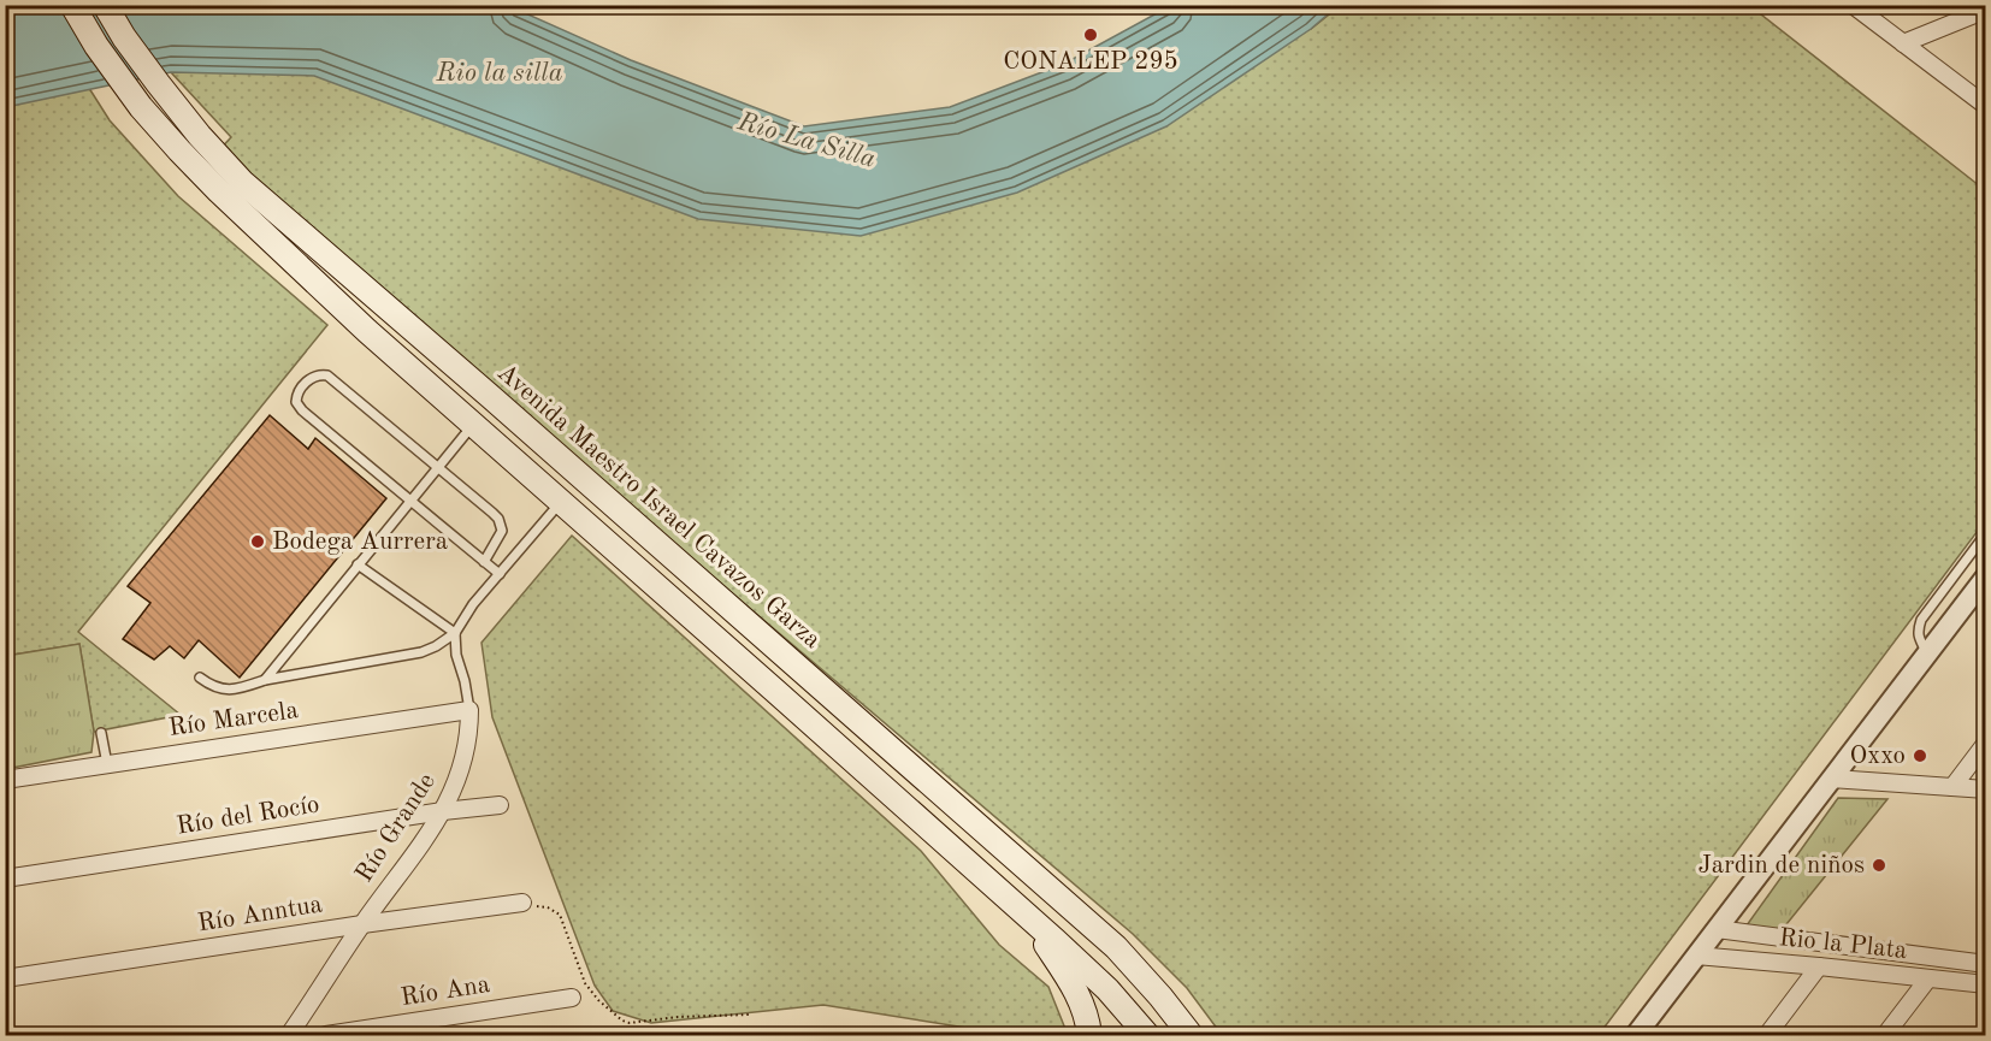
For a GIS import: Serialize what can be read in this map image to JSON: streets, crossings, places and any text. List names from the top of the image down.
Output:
{
  "streets": {
    "main road": ["Avenida Maestro Israel Cavazos Garza"],
    "street": [
      "Río Marcela",
      "Río del Rocío",
      "Río Grande",
      "Río Anntua",
      "Rio la Plata",
      "Río Ana"
    ]
  },
  "crossings": [
    ["Río Marcela", "Río Grande"],
    ["Río del Rocío", "Río Grande"],
    ["Río Grande", "Río Anntua"]
  ],
  "water": ["Rio la silla", "Río La Silla"],
  "places": [
    "CONALEP 295",
    "Bodega Aurrera",
    "Oxxo",
    "Jardin de niños"
  ]
}
